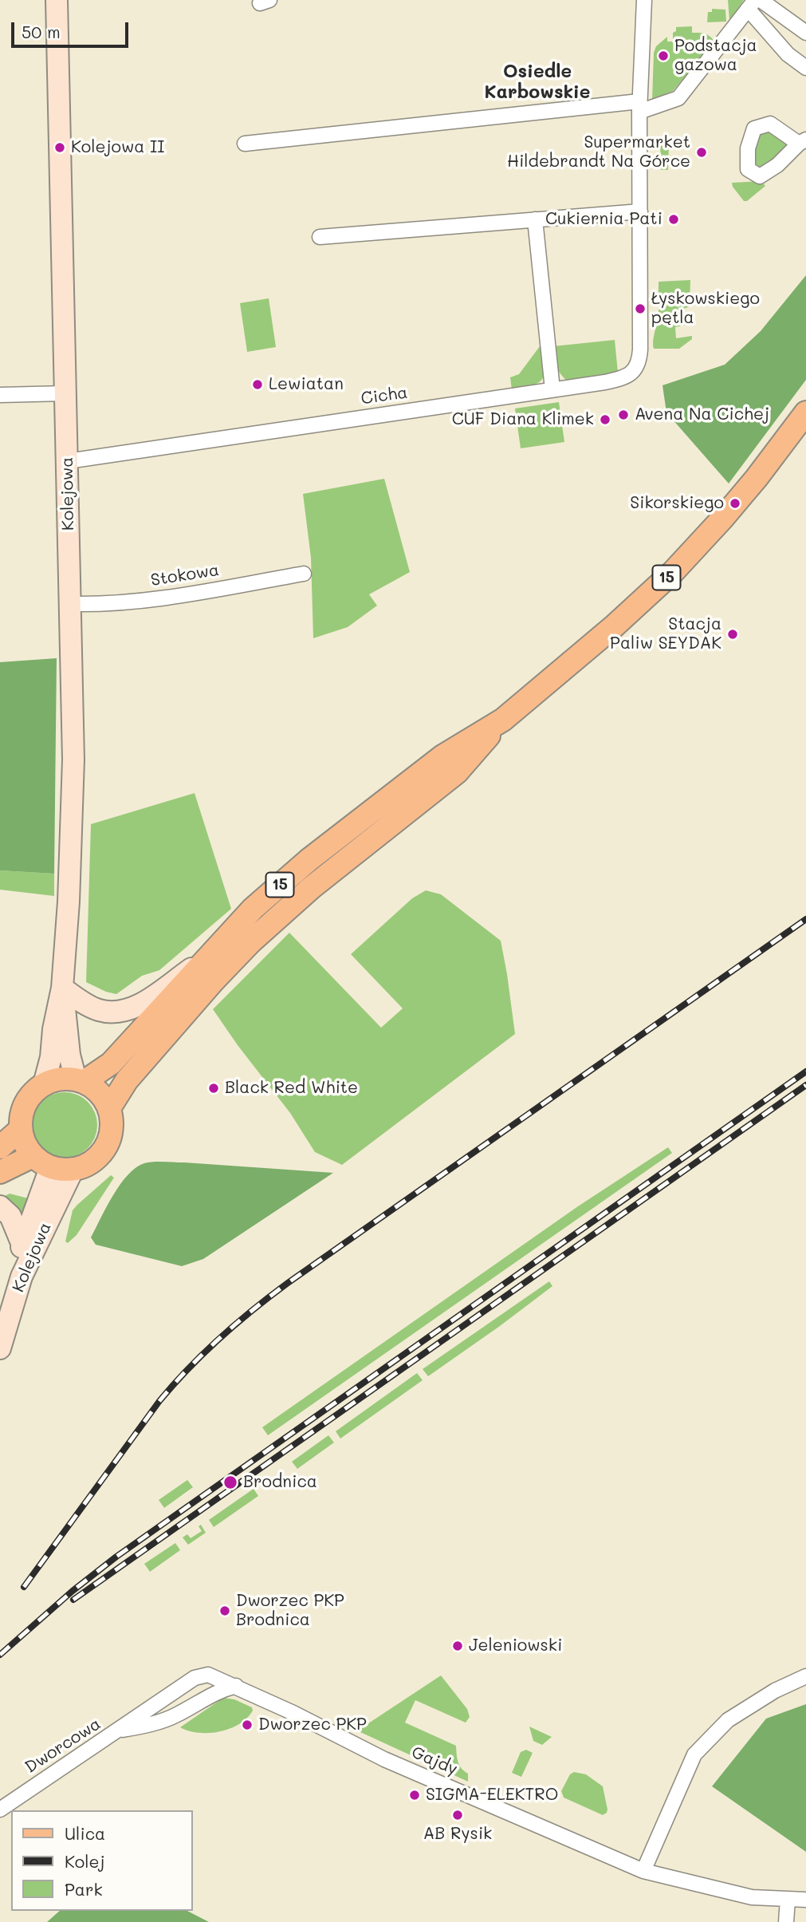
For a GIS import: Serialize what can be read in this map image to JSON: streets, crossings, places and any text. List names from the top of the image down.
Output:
{
  "streets": {
    "main road": ["15"],
    "street": [
      "Cicha",
      "Kolejowa",
      "Stokowa",
      "Dworcowa",
      "Gajdy"
    ]
  },
  "crossings": [
    ["Cicha", "Kolejowa"],
    ["Kolejowa", "Stokowa"],
    ["Kolejowa", "15"],
    ["Dworcowa", "Gajdy"]
  ],
  "districts": ["Osiedle Karbowskie"],
  "places": [
    "Podstacja gazowa",
    "Kolejowa II",
    "Supermarket Hildebrandt Na Górce",
    "Cukiernia Pati",
    "Łyskowskiego pętla",
    "Lewiatan",
    "Avena Na Cichej",
    "CUF Diana Klimek",
    "Sikorskiego",
    "Stacja Paliw SEYDAK",
    "Black Red White",
    "Brodnica",
    "Dworzec PKP Brodnica",
    "Jeleniowski",
    "Dworzec PKP",
    "SIGMA-ELEKTRO",
    "AB Rysik"
  ],
  "legend": ["Ulica", "Kolej", "Park"],
  "scale_bar": "50 m"
}
